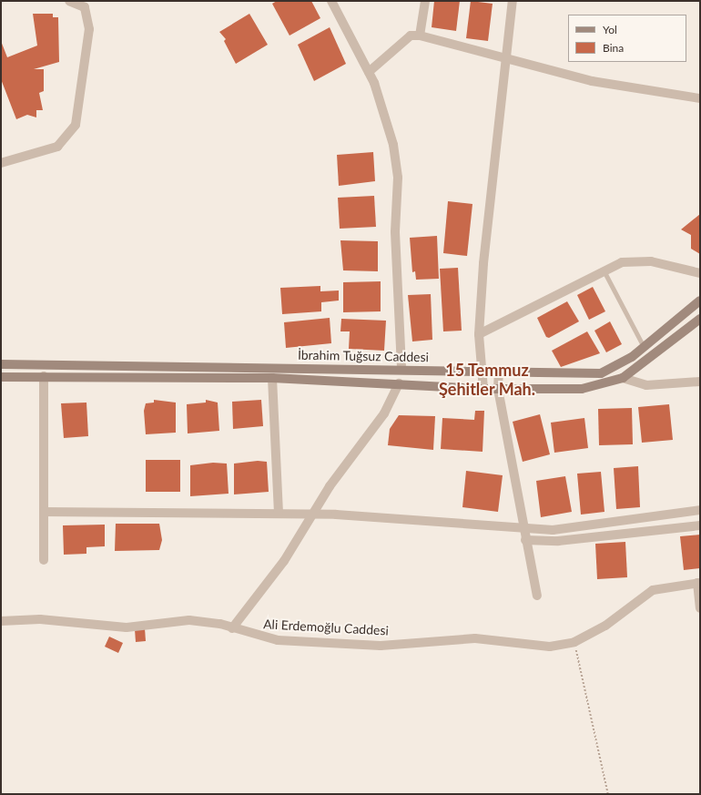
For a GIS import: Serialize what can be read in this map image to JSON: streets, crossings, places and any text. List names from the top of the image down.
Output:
{
  "streets": {
    "street": ["İbrahim Tuğsuz Caddesi", "Ali Erdemoğlu Caddesi"]
  },
  "districts": ["15 Temmuz Şehitler Mah."],
  "legend": ["Yol", "Bina"]
}
